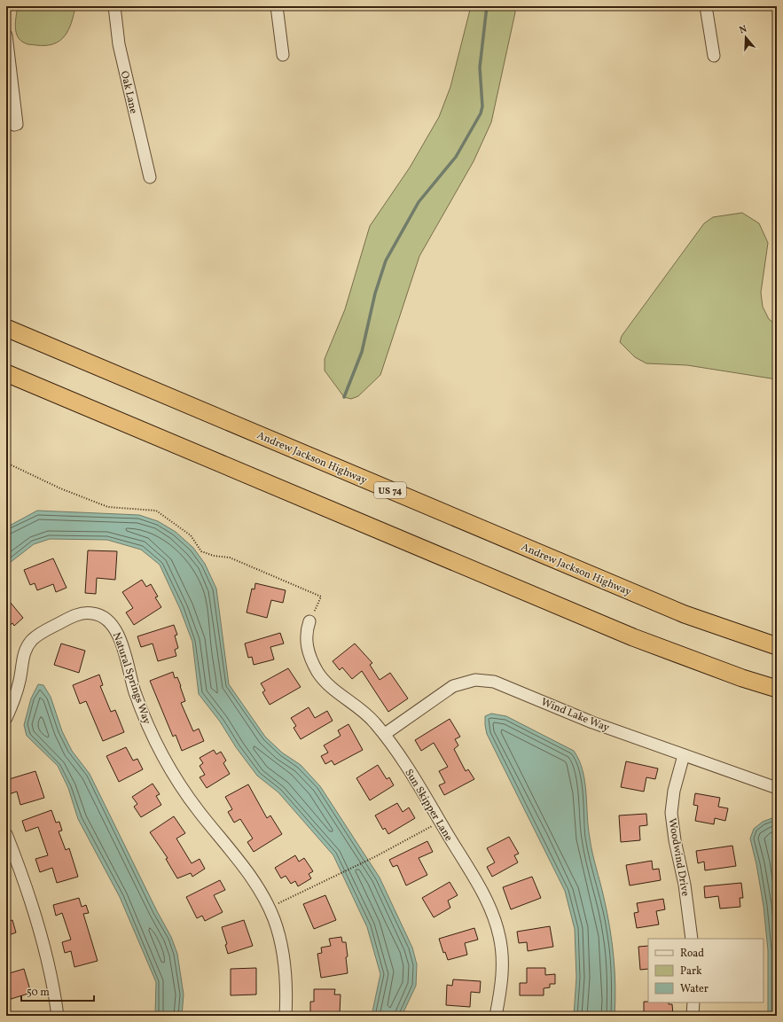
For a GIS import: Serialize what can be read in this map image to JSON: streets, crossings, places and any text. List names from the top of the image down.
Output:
{
  "streets": {
    "highway": ["Andrew Jackson Highway", "US 74"],
    "street": [
      "Oak Lane",
      "Natural Springs Way",
      "Wind Lake Way",
      "Sun Skipper Lane",
      "Woodwind Drive"
    ]
  },
  "crossings": [
    ["Wind Lake Way", "Sun Skipper Lane"],
    ["Wind Lake Way", "Woodwind Drive"]
  ],
  "legend": ["Road", "Park", "Water"],
  "scale_bar": "50 m",
  "north": "top"
}
